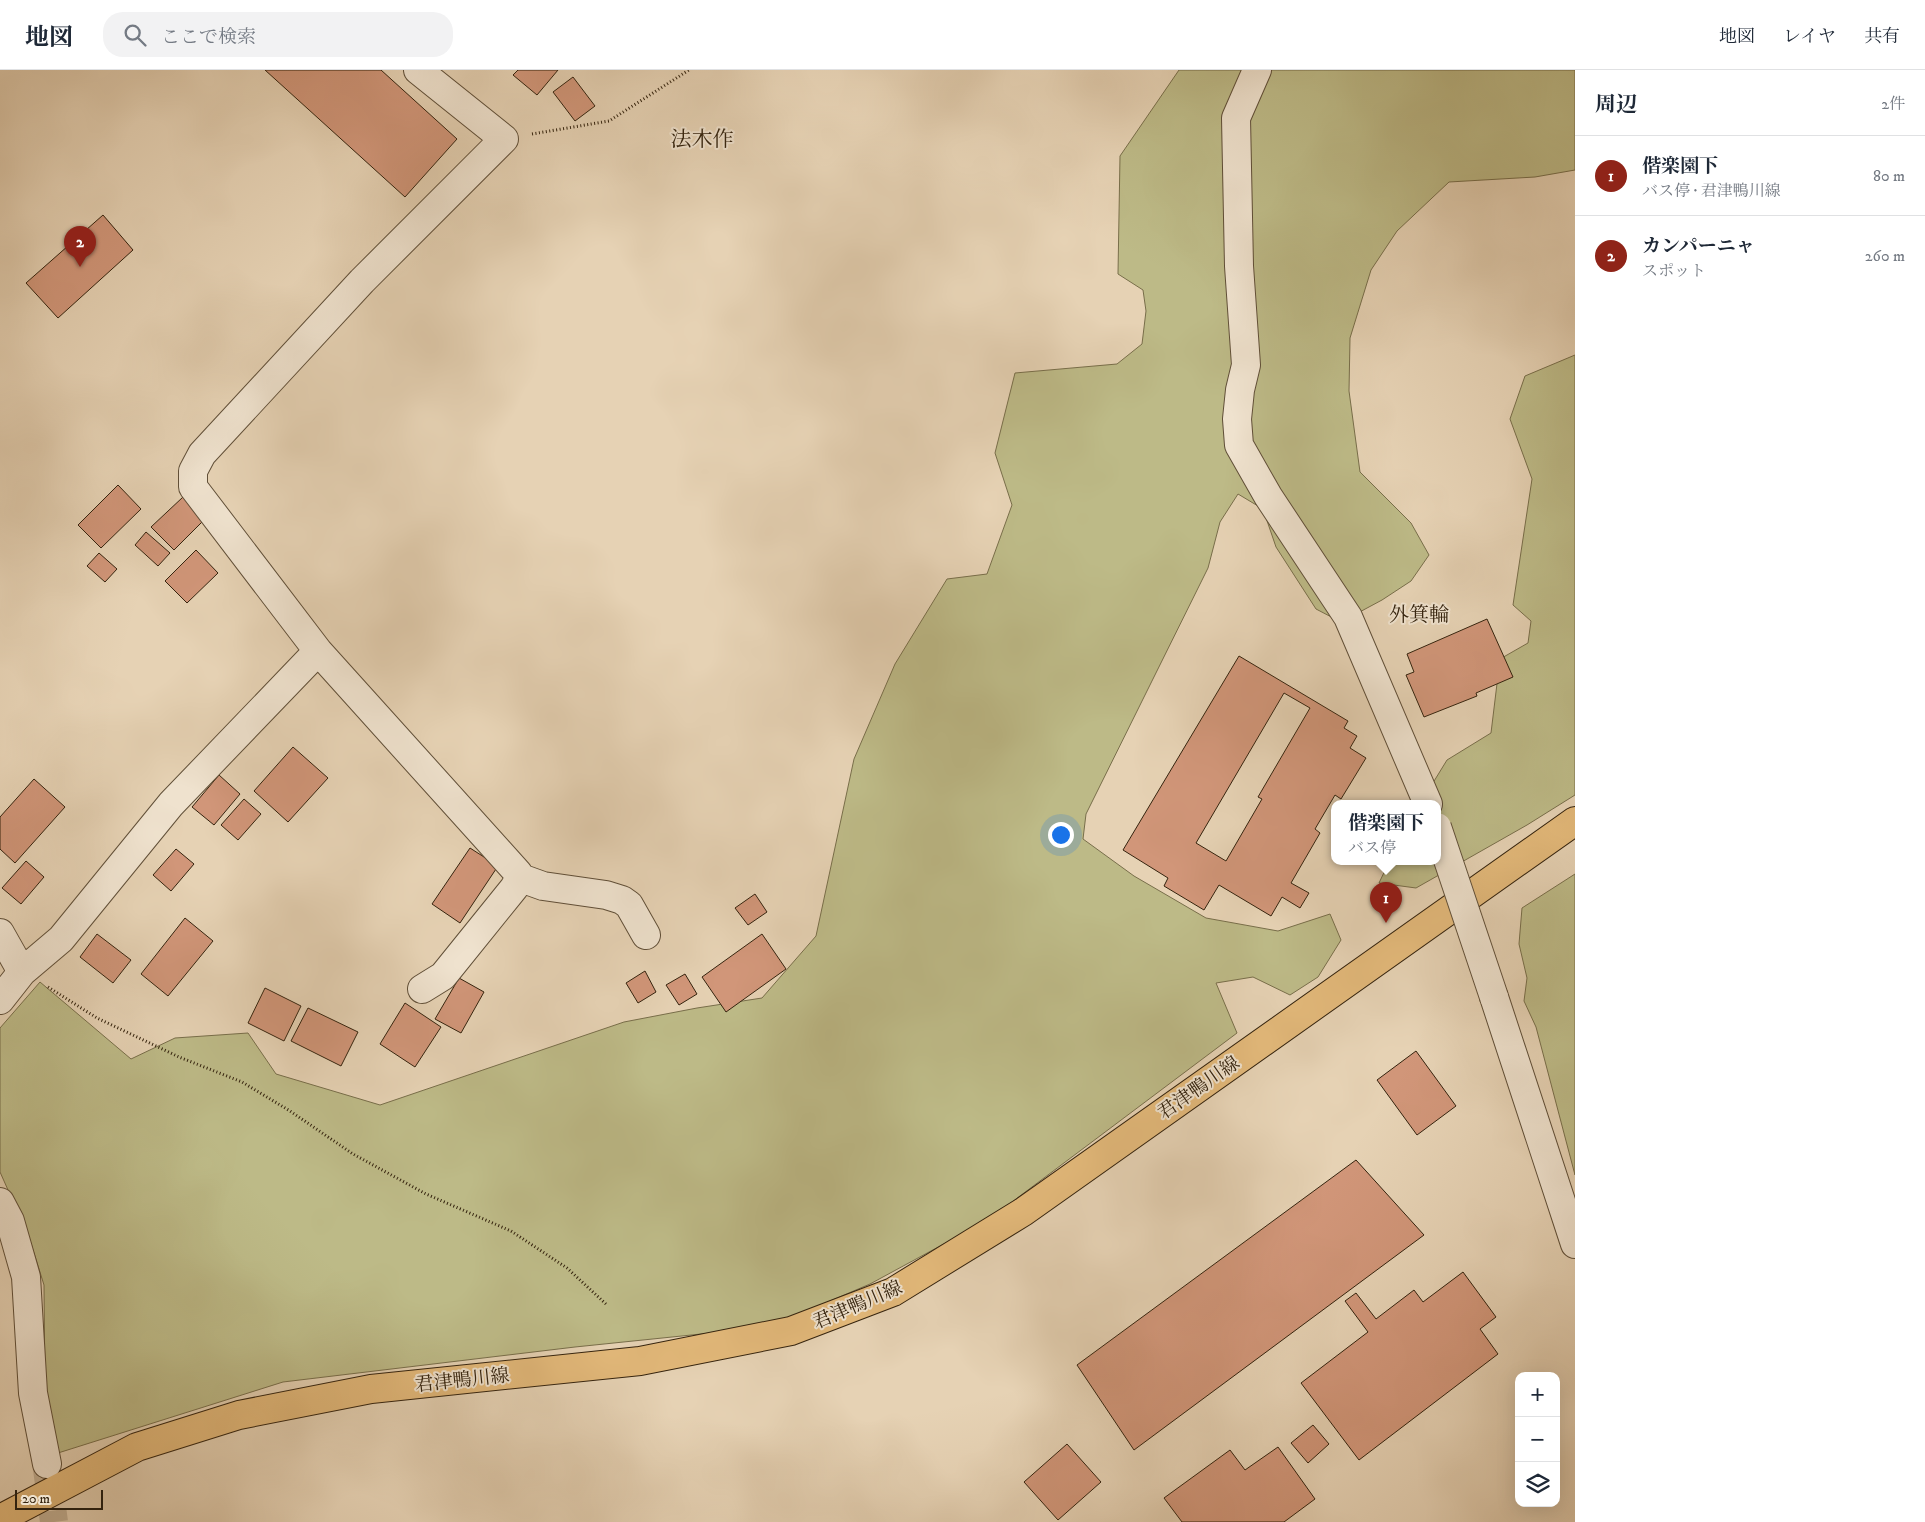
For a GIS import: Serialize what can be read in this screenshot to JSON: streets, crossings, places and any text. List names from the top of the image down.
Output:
{
  "streets": {
    "main road": ["君津鴨川線"]
  },
  "districts": ["法木作", "外箕輪"],
  "scale_bar": "20 m",
  "page": {
    "header": "地図",
    "search": "ここで検索",
    "nav": ["地図", "レイヤ", "共有"],
    "heading": ["周辺", "2件"],
    "list": [
      {
        "mark": "1",
        "name": "偕楽園下",
        "note": "バス停 · 君津鴨川線",
        "value": "80 m"
      },
      {
        "mark": "2",
        "name": "カンパーニャ",
        "note": "スポット",
        "value": "260 m"
      }
    ],
    "pins": ["2", "1"],
    "popup": ["偕楽園下", "バス停"],
    "map_buttons": ["+", "−"],
    "scale": "20 m"
  }
}
